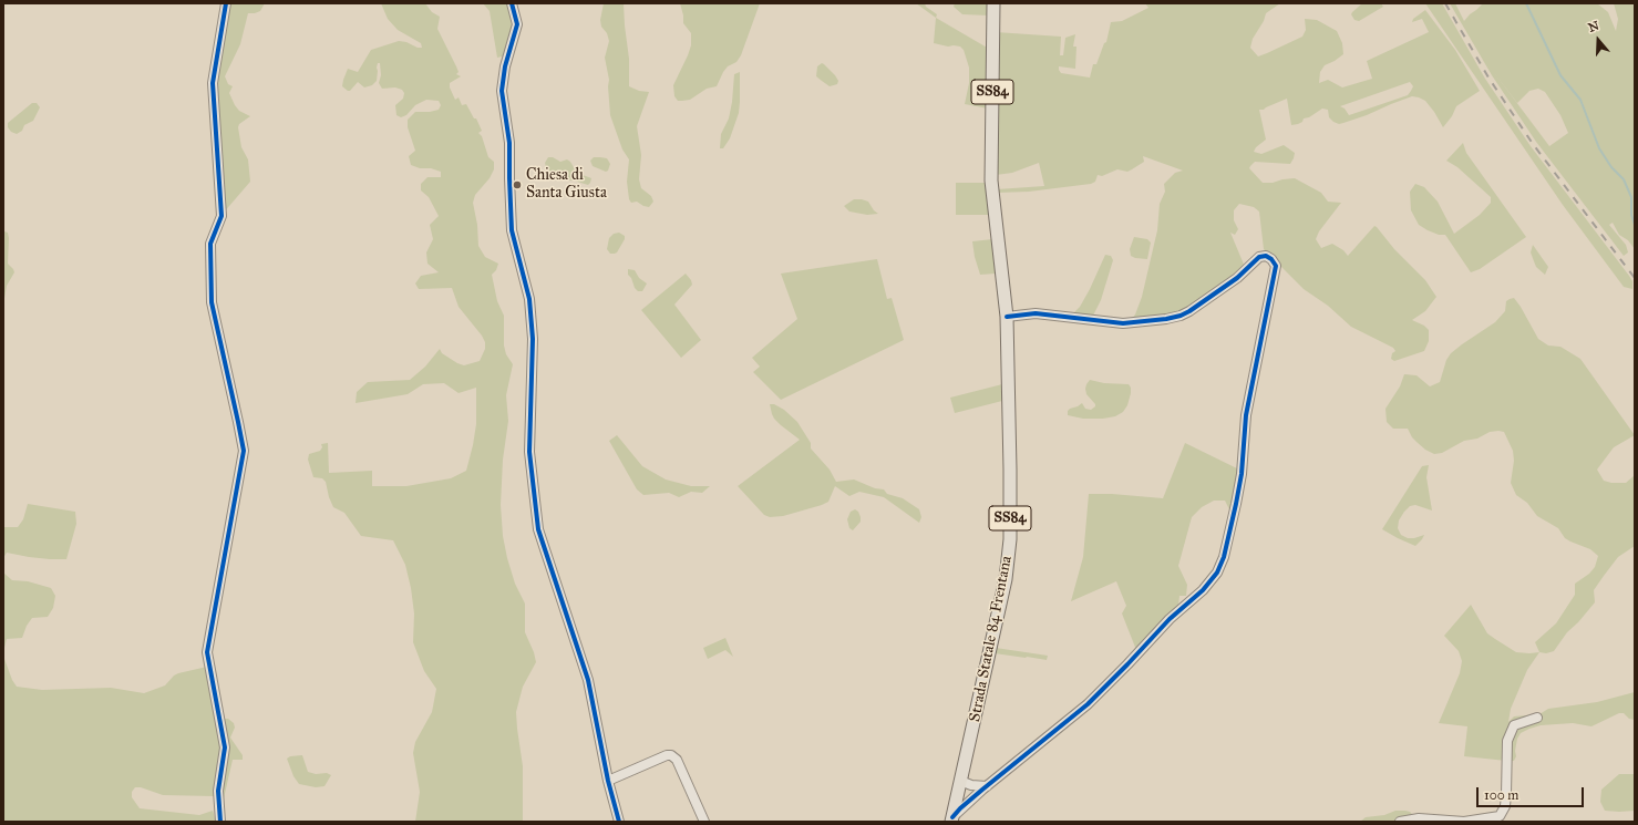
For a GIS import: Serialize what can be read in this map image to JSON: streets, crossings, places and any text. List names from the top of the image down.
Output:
{
  "streets": {
    "main road": ["SS84", "Strada Statale 84 Frentana"]
  },
  "places": ["Chiesa di Santa Giusta"],
  "scale_bar": "100 m",
  "north": "top"
}
